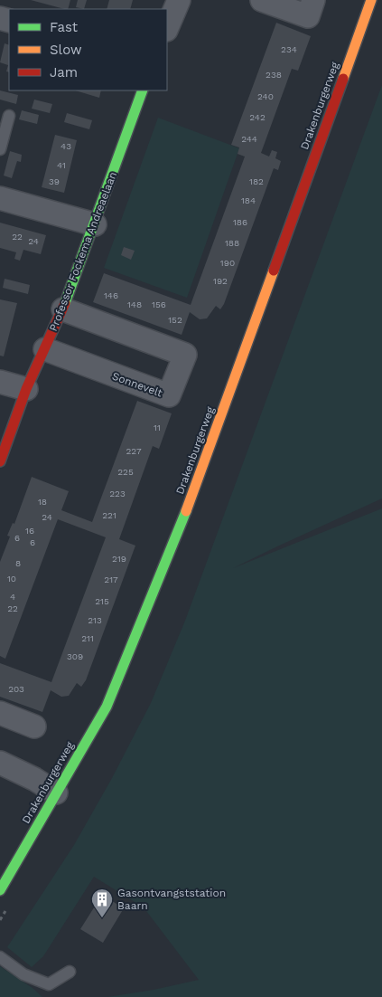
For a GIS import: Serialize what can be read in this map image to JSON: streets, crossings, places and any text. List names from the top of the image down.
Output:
{
  "streets": {
    "main road": ["Drakenburgerweg", "Professor Fockema Andreaelaan"],
    "street": ["Sonnevelt"]
  },
  "crossings": [
    ["Professor Fockema Andreaelaan", "Sonnevelt"]
  ],
  "places": {
    "building": ["Gasontvangststation Baarn"]
  },
  "house_numbers": [
    "234",
    "238",
    "240",
    "242",
    "244",
    "43",
    "41",
    "39",
    "182",
    "184",
    "186",
    "22",
    "24",
    "188",
    "190",
    "192",
    "146",
    "148",
    "156",
    "152",
    "11",
    "227",
    "225",
    "223",
    "18",
    "221",
    "24",
    "16",
    "6",
    "6",
    "219",
    "8",
    "10",
    "217",
    "4",
    "215",
    "22",
    "213",
    "211",
    "309",
    "203"
  ],
  "legend": ["Fast", "Slow", "Jam"]
}
